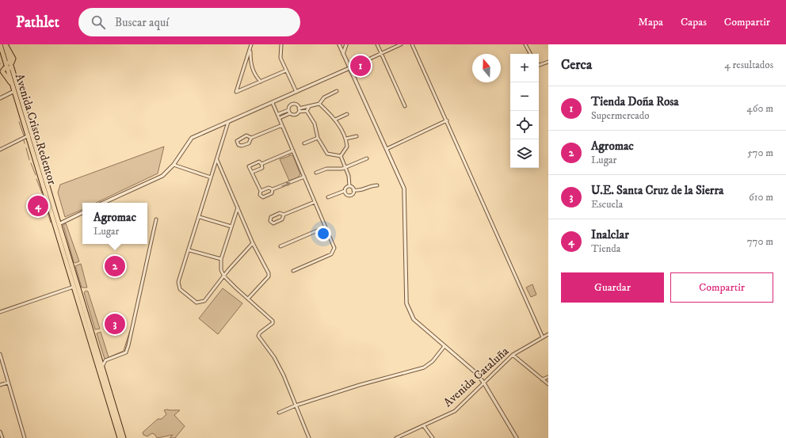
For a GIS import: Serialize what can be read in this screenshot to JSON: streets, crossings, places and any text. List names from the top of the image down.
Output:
{
  "streets": {
    "highway": ["Avenida Cristo Redentor"],
    "street": ["Avenida Cataluña"]
  },
  "north": "top",
  "page": {
    "header": "Pathlet",
    "search": "Buscar aquí",
    "nav": ["Mapa", "Capas", "Compartir"],
    "heading": ["Cerca", "4 resultados"],
    "map_buttons": ["+", "−"],
    "pins": [
      "1",
      "4",
      "2",
      "3"
    ],
    "list": [
      {
        "mark": "1",
        "name": "Tienda Doña Rosa",
        "note": "Supermercado",
        "value": "460 m"
      },
      {
        "mark": "2",
        "name": "Agromac",
        "note": "Lugar",
        "value": "570 m"
      },
      {
        "mark": "3",
        "name": "U.E. Santa Cruz de la Sierra",
        "note": "Escuela",
        "value": "610 m"
      },
      {
        "mark": "4",
        "name": "Inalclar",
        "note": "Tienda",
        "value": "770 m"
      }
    ],
    "popup": ["Agromac", "Lugar"],
    "buttons": ["Guardar", "Compartir"]
  }
}
